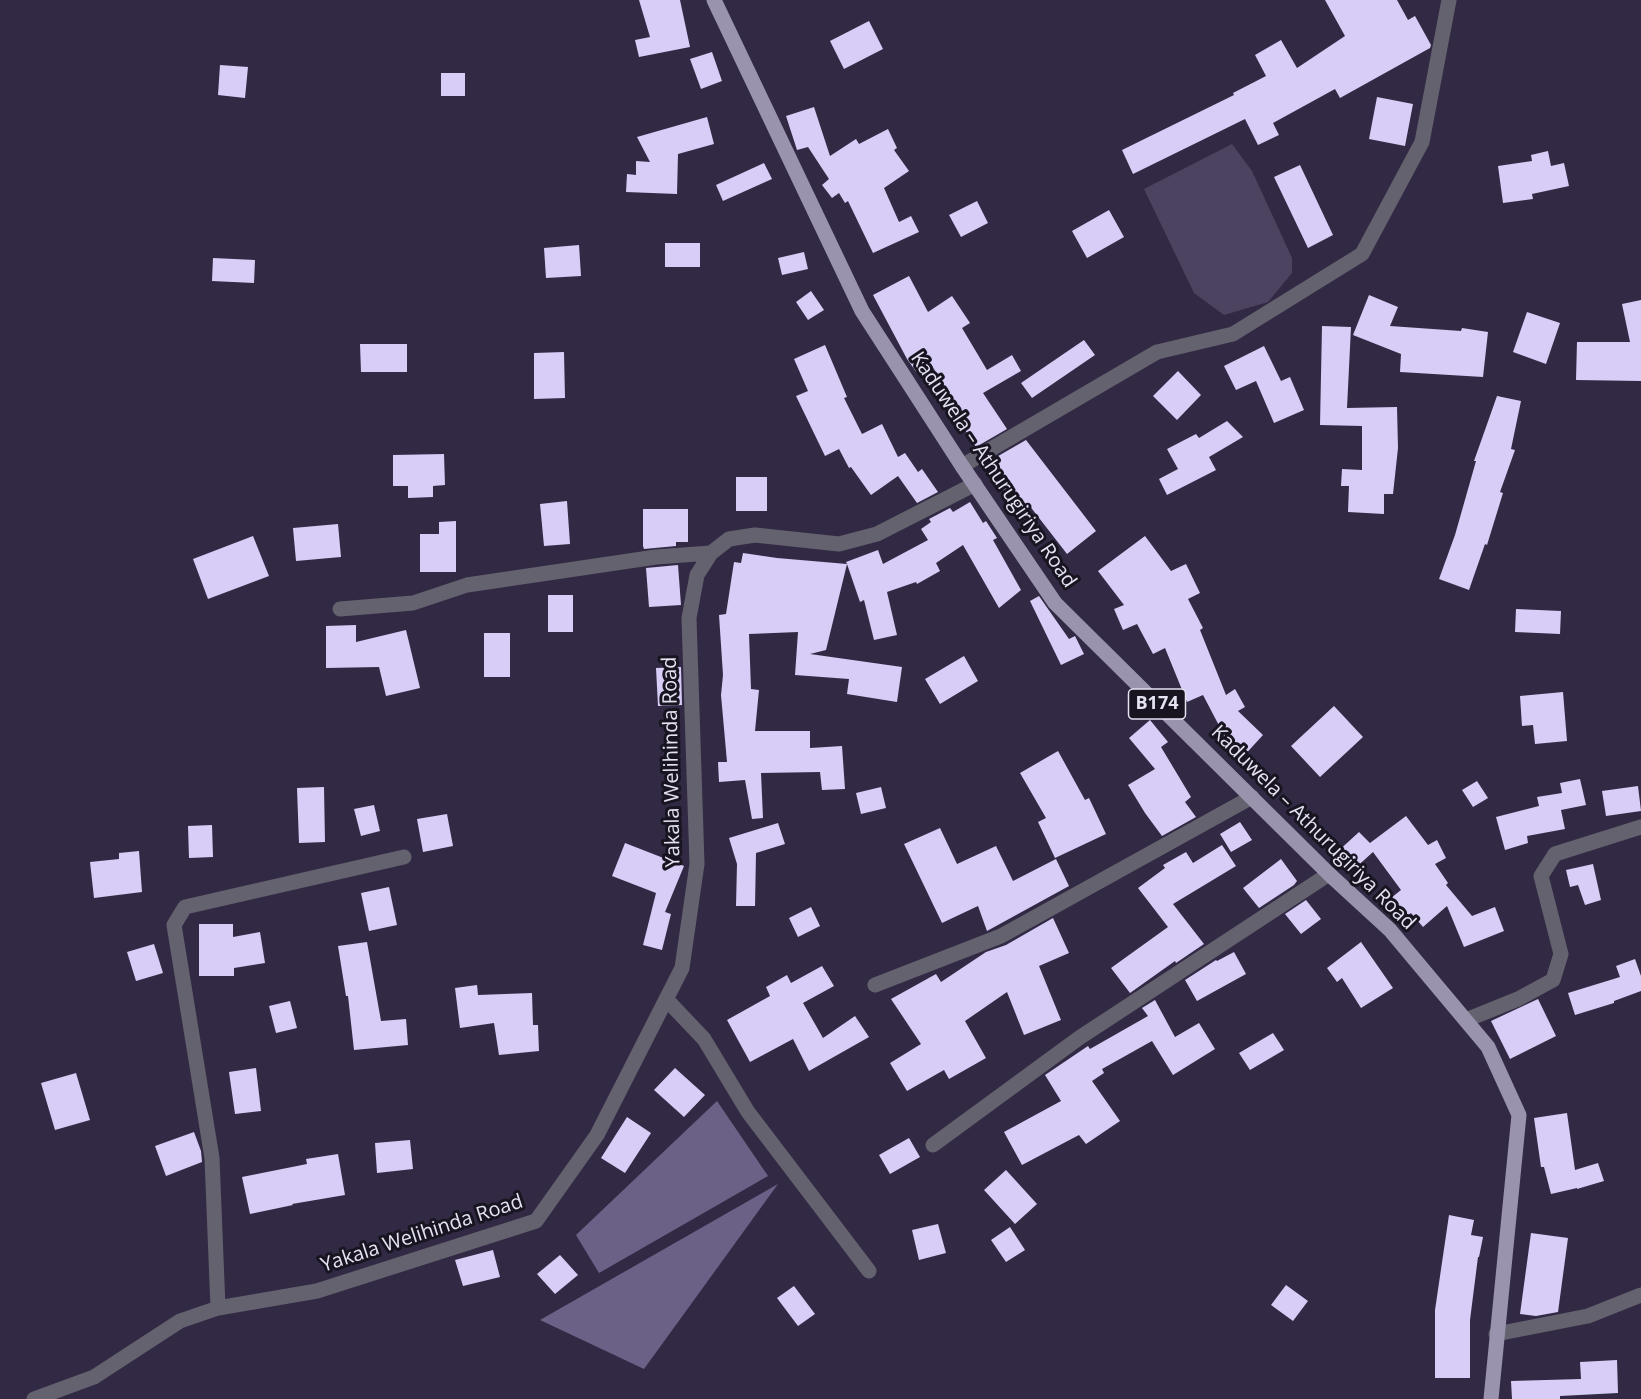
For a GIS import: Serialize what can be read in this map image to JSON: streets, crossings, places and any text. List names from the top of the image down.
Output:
{
  "streets": {
    "main road": ["Kaduwela – Athurugiriya Road", "B174"],
    "street": ["Yakala Welihinda Road"]
  }
}
